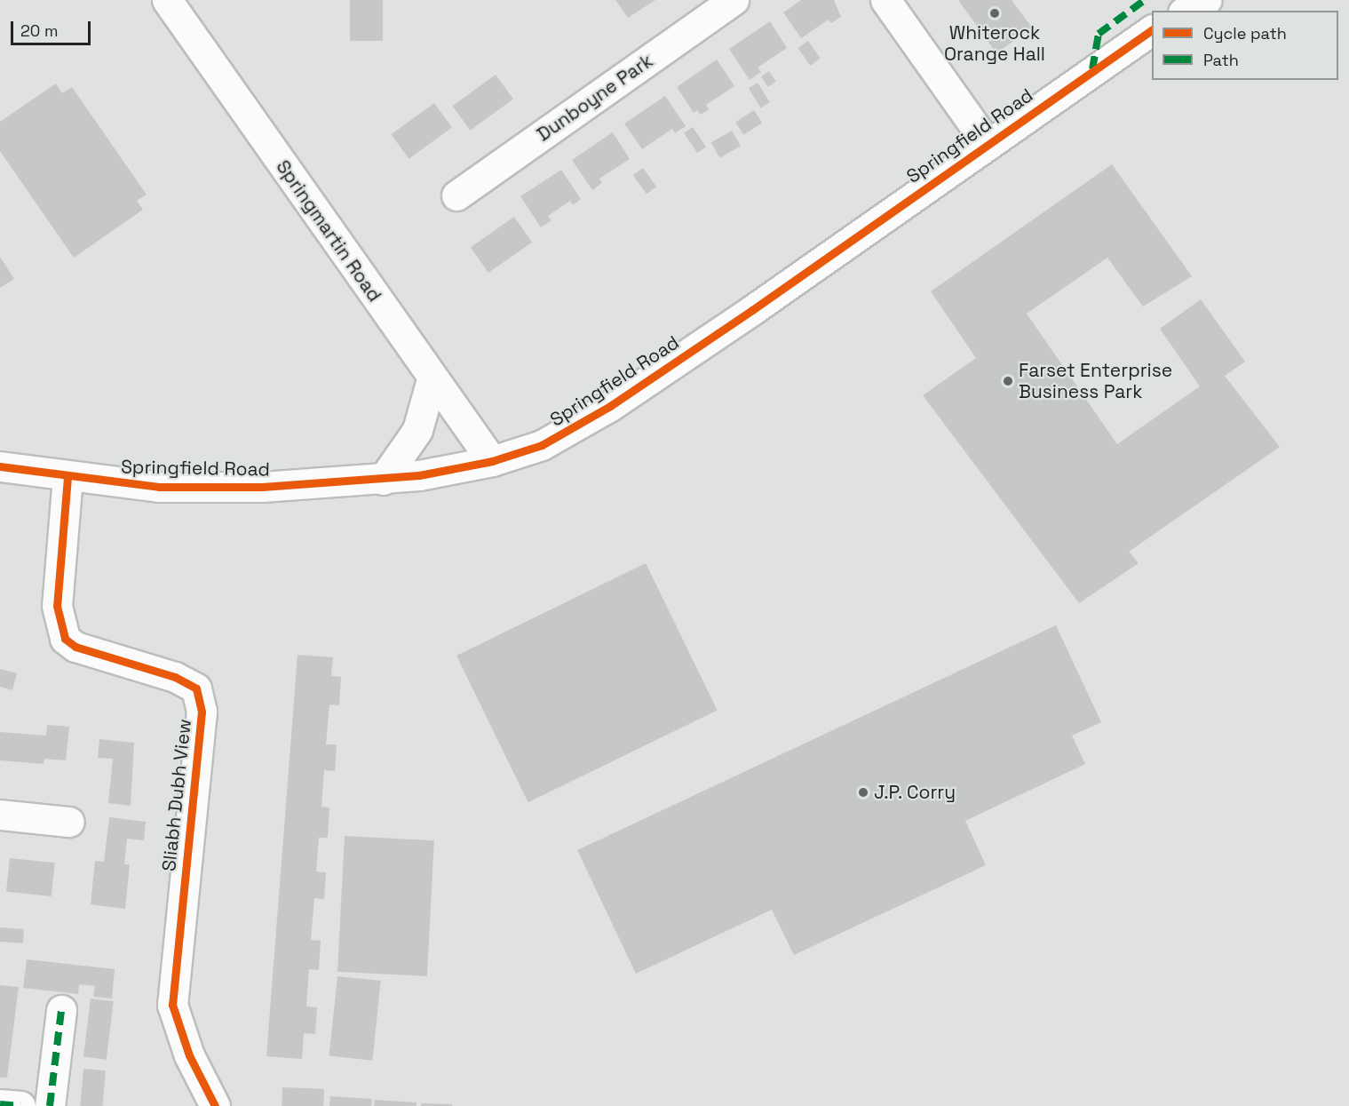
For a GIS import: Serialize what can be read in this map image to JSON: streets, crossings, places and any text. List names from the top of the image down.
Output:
{
  "streets": {
    "main road": [
      "Dunboyne Park",
      "Springfield Road",
      "Springmartin Road",
      "Sliabh Dubh View"
    ]
  },
  "crossings": [
    ["Springfield Road", "Springmartin Road"],
    ["Springfield Road", "Sliabh Dubh View"]
  ],
  "places": ["Whiterock Orange Hall", "Farset Enterprise Business Park", "J.P. Corry"],
  "legend": ["Cycle path", "Path"],
  "scale_bar": "20 m"
}
